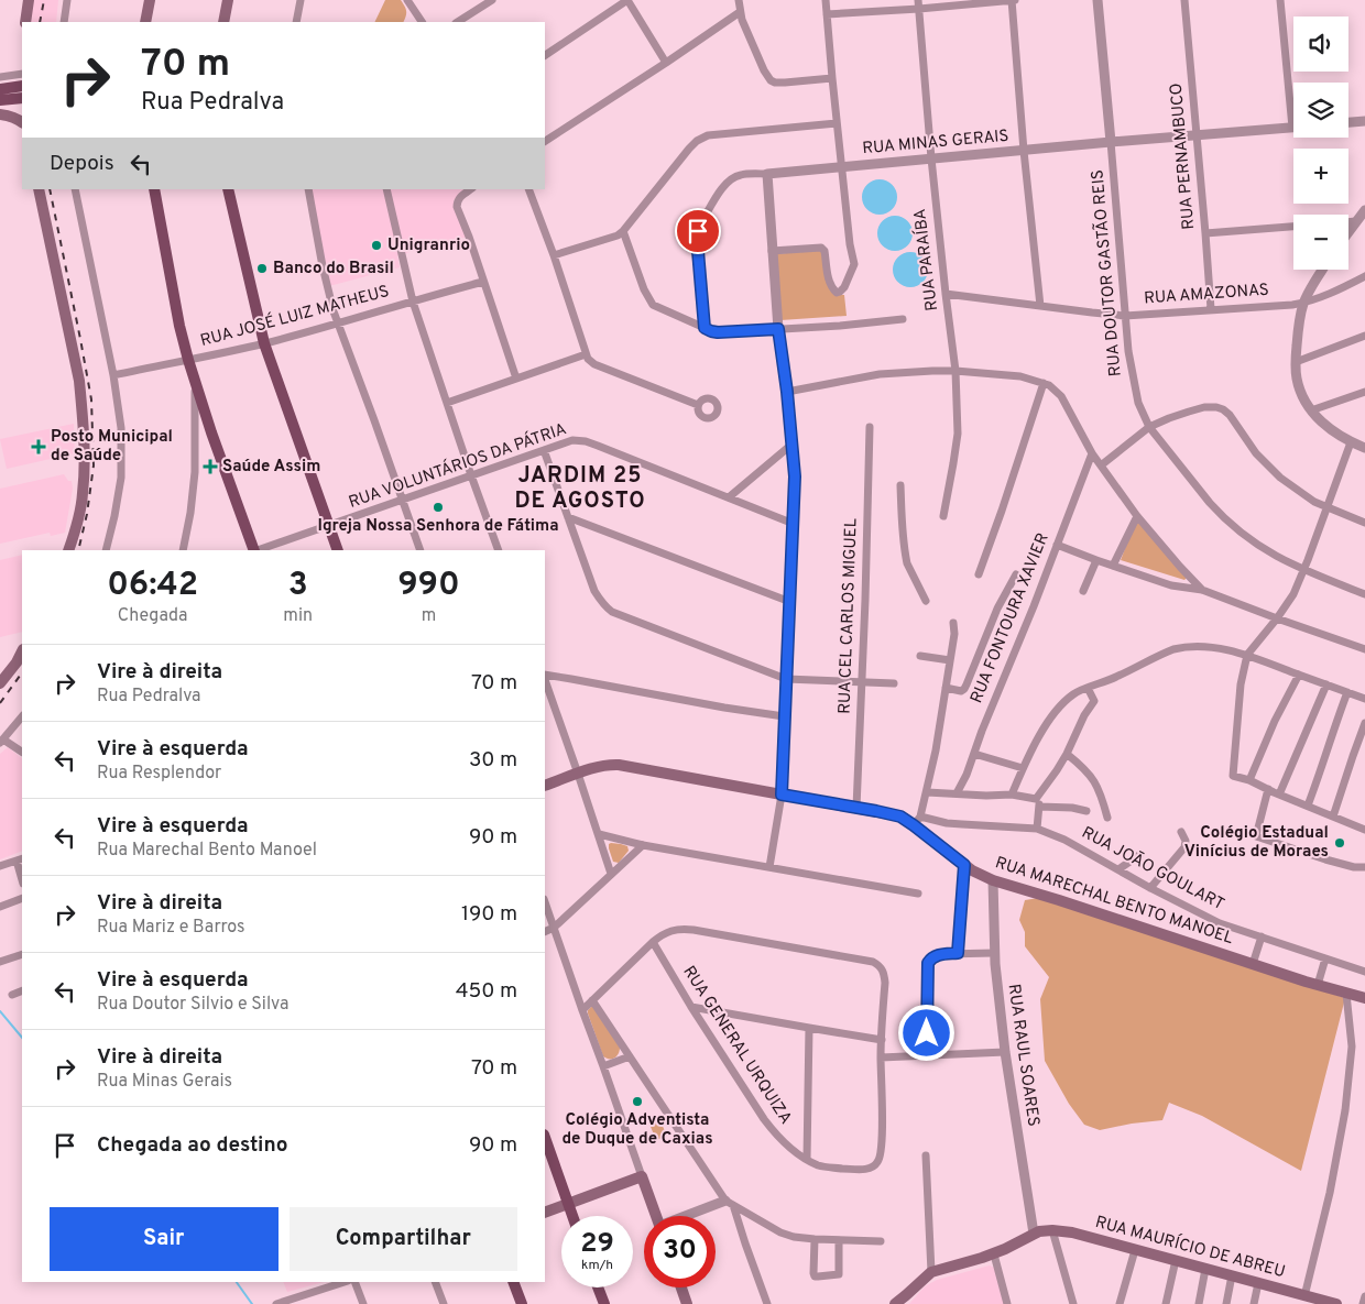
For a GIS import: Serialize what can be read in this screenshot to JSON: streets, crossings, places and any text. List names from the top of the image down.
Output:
{
  "streets": {
    "main road": ["RUA MARECHAL BENTO MANOEL", "RUA MAURÍCIO DE ABREU"],
    "street": [
      "RUA MINAS GERAIS",
      "RUA PERNAMBUCO",
      "RUA PARAÍBA",
      "RUA DOUTOR GASTÃO REIS",
      "RUA AMAZONAS",
      "RUA JOSÉ LUIZ MATHEUS",
      "RUA VOLUNTÁRIOS DA PÁTRIA",
      "RUA CEL CARLOS MIGUEL",
      "RUA FONTOURA XAVIER",
      "RUA JOĀO GOULART",
      "RUA GENERAL URQUIZA",
      "RUA RAUL SOARES"
    ]
  },
  "crossings": [
    ["RUA MINAS GERAIS", "RUA PERNAMBUCO"],
    ["RUA MINAS GERAIS", "RUA PARAÍBA"],
    ["RUA MINAS GERAIS", "RUA DOUTOR GASTÃO REIS"],
    ["RUA PERNAMBUCO", "RUA AMAZONAS"],
    ["RUA PARAÍBA", "RUA AMAZONAS"],
    ["RUA DOUTOR GASTÃO REIS", "RUA AMAZONAS"],
    ["RUA CEL CARLOS MIGUEL", "RUA MARECHAL BENTO MANOEL"],
    ["RUA JOĀO GOULART", "RUA MARECHAL BENTO MANOEL"],
    ["RUA MARECHAL BENTO MANOEL", "RUA RAUL SOARES"],
    ["RUA RAUL SOARES", "RUA MAURÍCIO DE ABREU"]
  ],
  "districts": ["JARDIM 25 DE AGOSTO"],
  "places": {
    "other": [
      "Unigranrio",
      "Banco do Brasil",
      "Igreja Nossa Senhora de Fátima",
      "Colégio Estadual Vinícius de Moraes",
      "Colégio Adventista de Duque de Caxias"
    ],
    "health": ["Posto Municipal de Saúde", "Saúde Assim"]
  },
  "page": {
    "map_buttons": ["+", "−"],
    "turn": ["70 m", "Rua Pedralva"],
    "then": "Depois",
    "eta": [
      "06:42",
      "Chegada",
      "3",
      "min",
      "990",
      "m"
    ],
    "list": [
      {
        "name": "Vire à direita",
        "note": "Rua Pedralva",
        "value": "70 m"
      },
      {
        "name": "Vire à esquerda",
        "note": "Rua Resplendor",
        "value": "30 m"
      },
      {
        "name": "Vire à esquerda",
        "note": "Rua Marechal Bento Manoel",
        "value": "90 m"
      },
      {
        "name": "Vire à direita",
        "note": "Rua Mariz e Barros",
        "value": "190 m"
      },
      {
        "name": "Vire à esquerda",
        "note": "Rua Doutor Silvio e Silva",
        "value": "450 m"
      },
      {
        "name": "Vire à direita",
        "note": "Rua Minas Gerais",
        "value": "70 m"
      },
      {
        "name": "Chegada ao destino",
        "value": "90 m"
      }
    ],
    "buttons": ["Sair", "Compartilhar"],
    "speed": "29 km/h",
    "limit": "30"
  }
}
